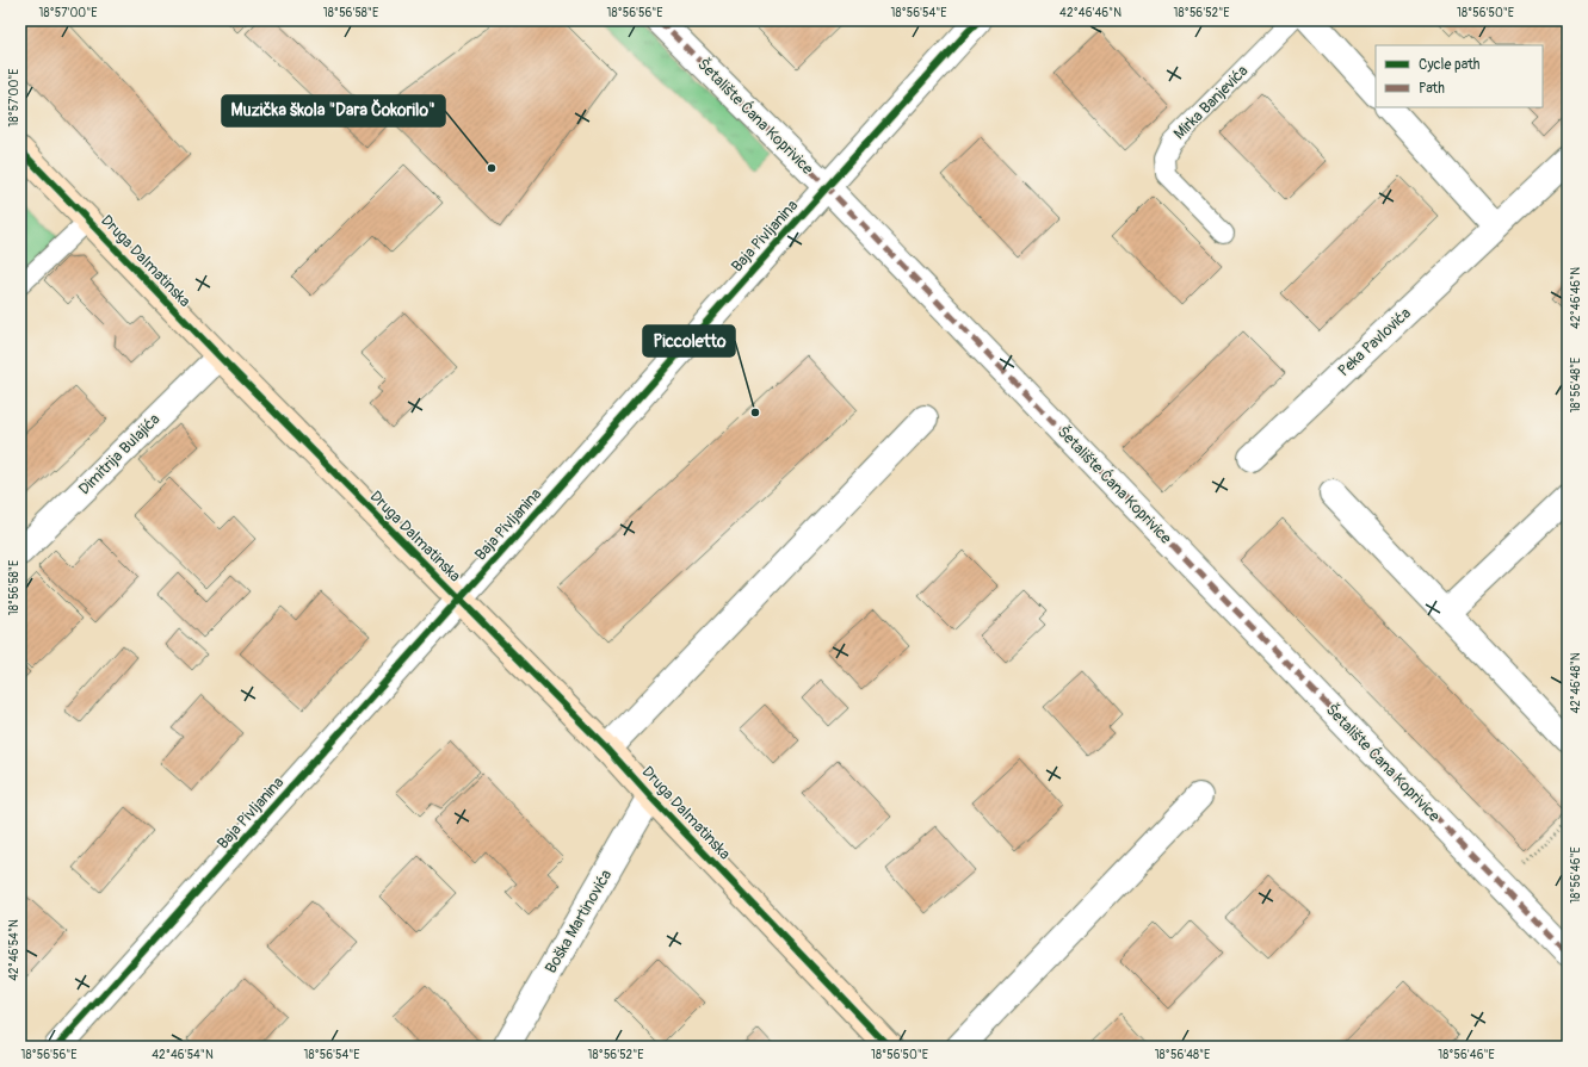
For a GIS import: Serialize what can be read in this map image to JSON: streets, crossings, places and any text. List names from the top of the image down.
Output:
{
  "streets": {
    "street": [
      "Šetalište Ćana Koprivice",
      "Baja Pivljanina",
      "Druga Dalmatinska",
      "Peka Pavlovića",
      "Dimitrija Bulajića",
      "Boška Martinovića"
    ],
    "lane": ["Mirka Banjevića"]
  },
  "crossings": [
    ["Šetalište Ćana Koprivice", "Baja Pivljanina"],
    ["Baja Pivljanina", "Druga Dalmatinska"],
    ["Druga Dalmatinska", "Dimitrija Bulajića"],
    ["Druga Dalmatinska", "Boška Martinovića"]
  ],
  "places": ["Muzička škola \"Dara Čokorilo\"", "Piccoletto"],
  "legend": ["Cycle path", "Path"],
  "coordinates": [
    "18°57'00\"E",
    "18°56'58\"E",
    "18°56'56\"E",
    "18°56'54\"E",
    "42°46'46\"N",
    "18°56'52\"E",
    "18°56'50\"E",
    "18°56'48\"E",
    "42°46'48\"N",
    "18°56'46\"E",
    "42°46'54\"N"
  ]
}
